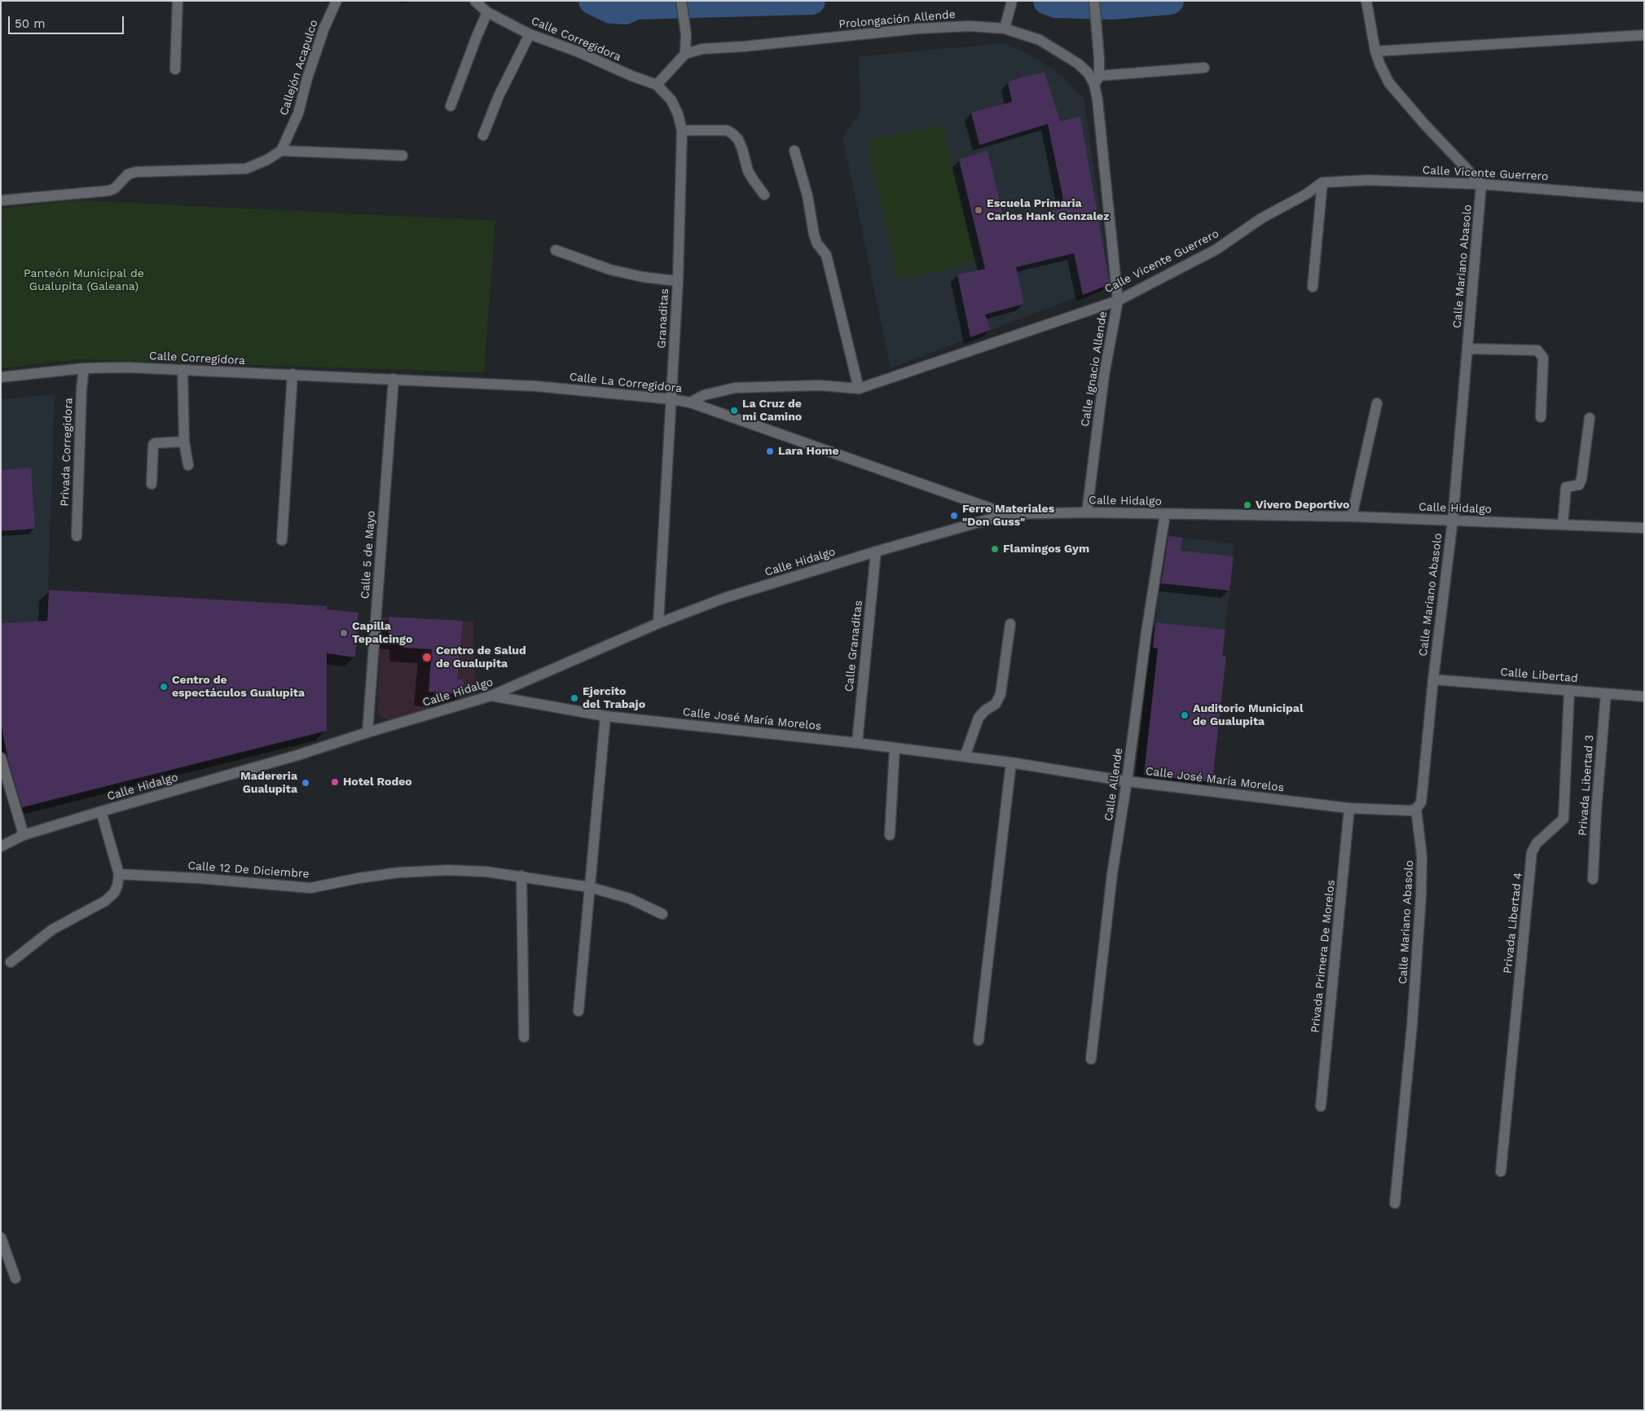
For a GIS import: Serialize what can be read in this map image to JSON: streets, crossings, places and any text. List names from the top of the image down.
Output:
{
  "streets": {
    "street": [
      "Prolongación Allende",
      "Calle Corregidora",
      "Callejón Acapulco",
      "Calle Vicente Guerrero",
      "Calle Mariano Abasolo",
      "Granaditas",
      "Calle Ignacio Allende",
      "Calle La Corregidora",
      "Privada Corregidora",
      "Calle Hidalgo",
      "Calle 5 de Mayo",
      "Calle Granaditas",
      "Calle Libertad",
      "Calle José María Morelos",
      "Calle Allende",
      "Privada Libertad 3",
      "Calle 12 De Diciembre",
      "Privada Libertad 4",
      "Privada Primera De Morelos"
    ]
  },
  "crossings": [
    ["Prolongación Allende", "Calle Ignacio Allende"],
    ["Calle Corregidora", "Granaditas"],
    ["Calle Corregidora", "Calle La Corregidora"],
    ["Calle Corregidora", "Privada Corregidora"],
    ["Calle Corregidora", "Calle 5 de Mayo"],
    ["Calle Vicente Guerrero", "Calle Mariano Abasolo"],
    ["Calle Vicente Guerrero", "Calle Ignacio Allende"],
    ["Calle Vicente Guerrero", "Calle La Corregidora"],
    ["Calle Mariano Abasolo", "Calle Hidalgo"],
    ["Calle Mariano Abasolo", "Calle Libertad"],
    ["Calle Mariano Abasolo", "Calle José María Morelos"],
    ["Granaditas", "Calle La Corregidora"],
    ["Granaditas", "Calle Hidalgo"],
    ["Calle Ignacio Allende", "Calle Hidalgo"],
    ["Calle La Corregidora", "Calle Hidalgo"],
    ["Calle La Corregidora", "Calle 5 de Mayo"],
    ["Calle Hidalgo", "Calle 5 de Mayo"],
    ["Calle Hidalgo", "Calle Granaditas"],
    ["Calle Hidalgo", "Calle José María Morelos"],
    ["Calle Hidalgo", "Calle Allende"],
    ["Calle Granaditas", "Calle José María Morelos"],
    ["Calle Libertad", "Privada Libertad 3"],
    ["Calle Libertad", "Privada Libertad 4"],
    ["Calle José María Morelos", "Calle Allende"],
    ["Calle José María Morelos", "Privada Primera De Morelos"]
  ],
  "parks": ["Panteón Municipal de Gualupita (Galeana)"],
  "places": [
    "Escuela Primaria Carlos Hank Gonzalez",
    "La Cruz de mi Camino",
    "Lara Home",
    "Vivero Deportivo",
    "Ferre Materiales \"Don Guss\"",
    "Flamingos Gym",
    "Capilla Tepalcingo",
    "Centro de Salud de Gualupita",
    "Centro de espectáculos Gualupita",
    "Ejercito del Trabajo",
    "Auditorio Municipal de Gualupita",
    "Hotel Rodeo",
    "Madereria Gualupita"
  ],
  "scale_bar": "50 m"
}
